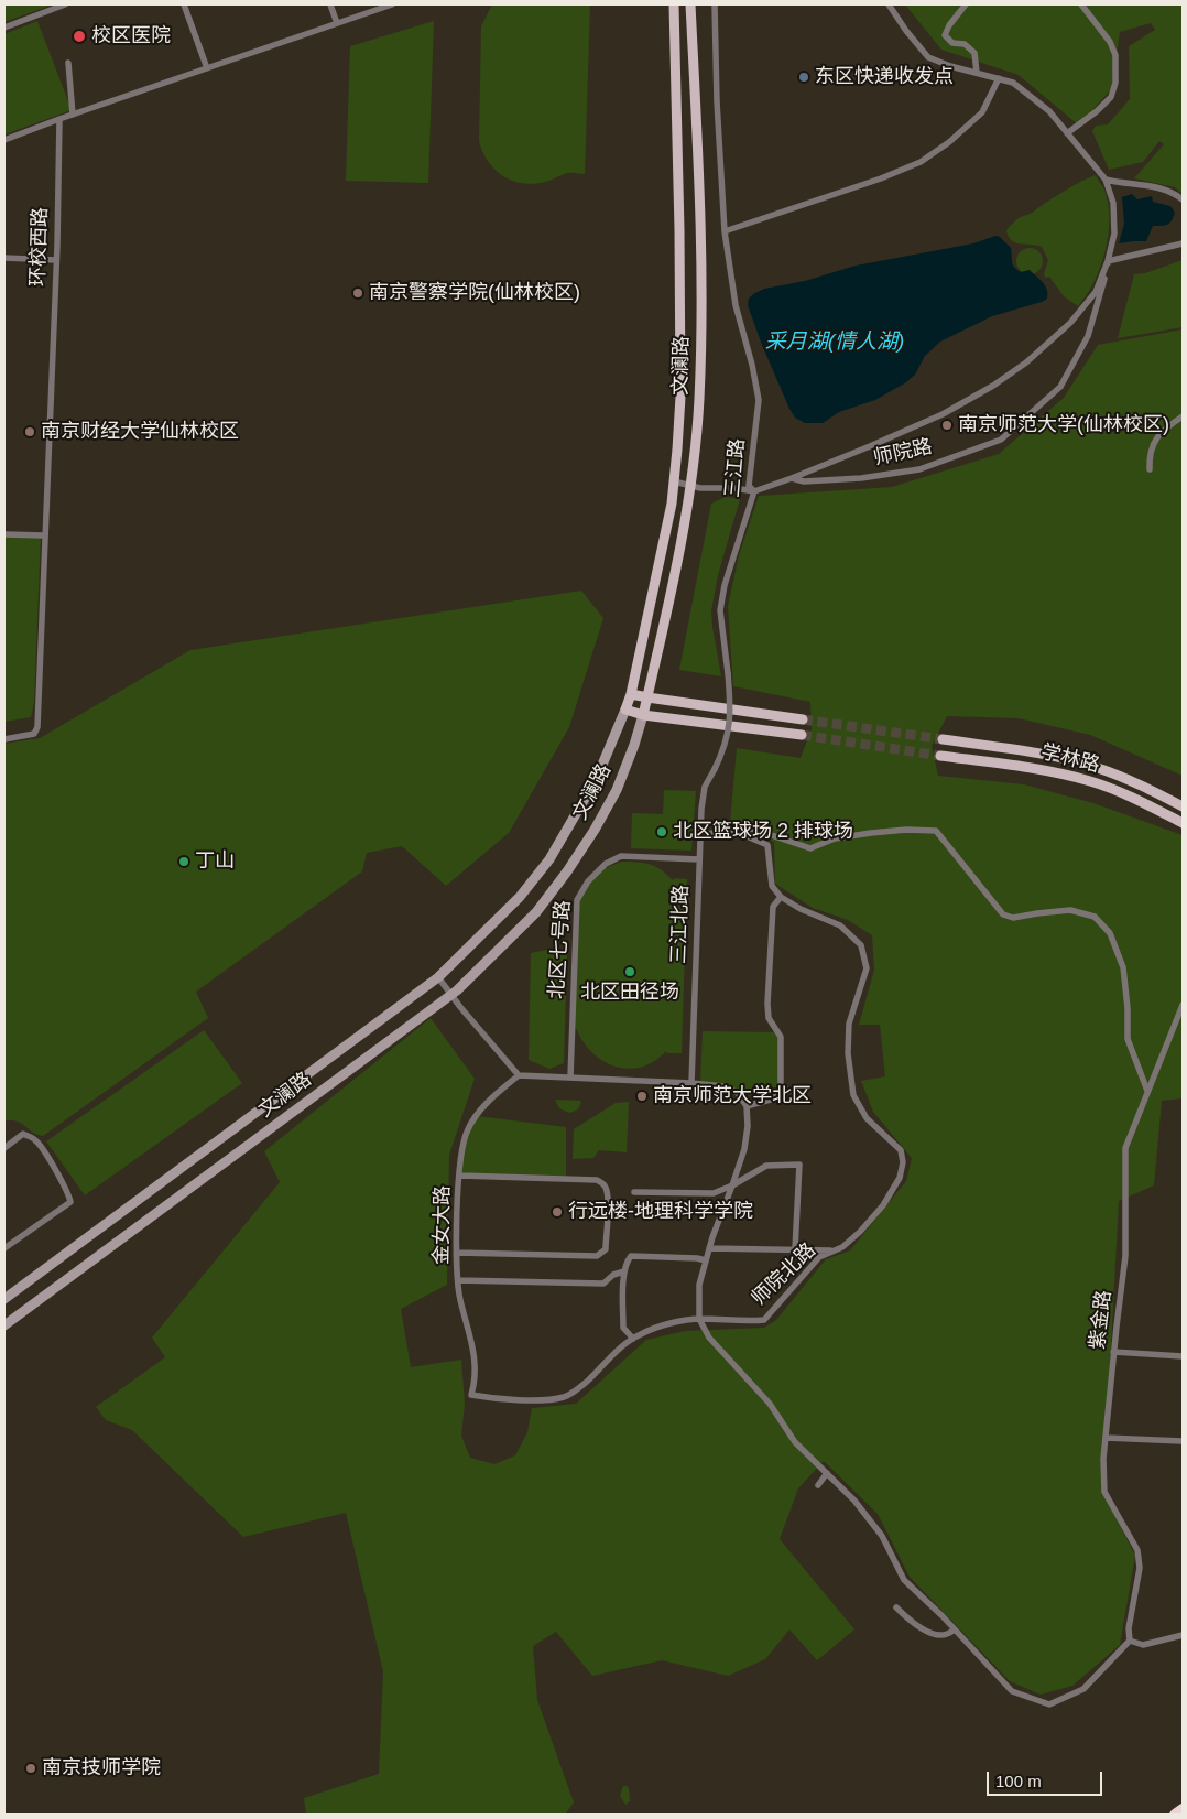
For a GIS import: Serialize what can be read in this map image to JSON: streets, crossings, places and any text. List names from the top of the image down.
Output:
{
  "streets": {
    "main road": ["文澜路", "学林路"],
    "street": [
      "环校西路",
      "师院路",
      "三江路",
      "三江北路",
      "北区七号路",
      "金女大路",
      "师院北路",
      "紫金路"
    ]
  },
  "crossings": [
    ["文澜路", "师院路"],
    ["师院路", "三江路"],
    ["三江路", "三江北路"],
    ["三江北路", "北区七号路"],
    ["金女大路", "师院北路"]
  ],
  "water": ["采月湖(情人湖)"],
  "places": [
    "校区医院",
    "东区快递收发点",
    "南京警察学院(仙林校区)",
    "南京师范大学(仙林校区)",
    "南京财经大学仙林校区",
    "北区篮球场 2 排球场",
    "丁山",
    "北区田径场",
    "南京师范大学北区",
    "行远楼-地理科学学院",
    "南京技师学院"
  ],
  "scale_bar": "100 m"
}
